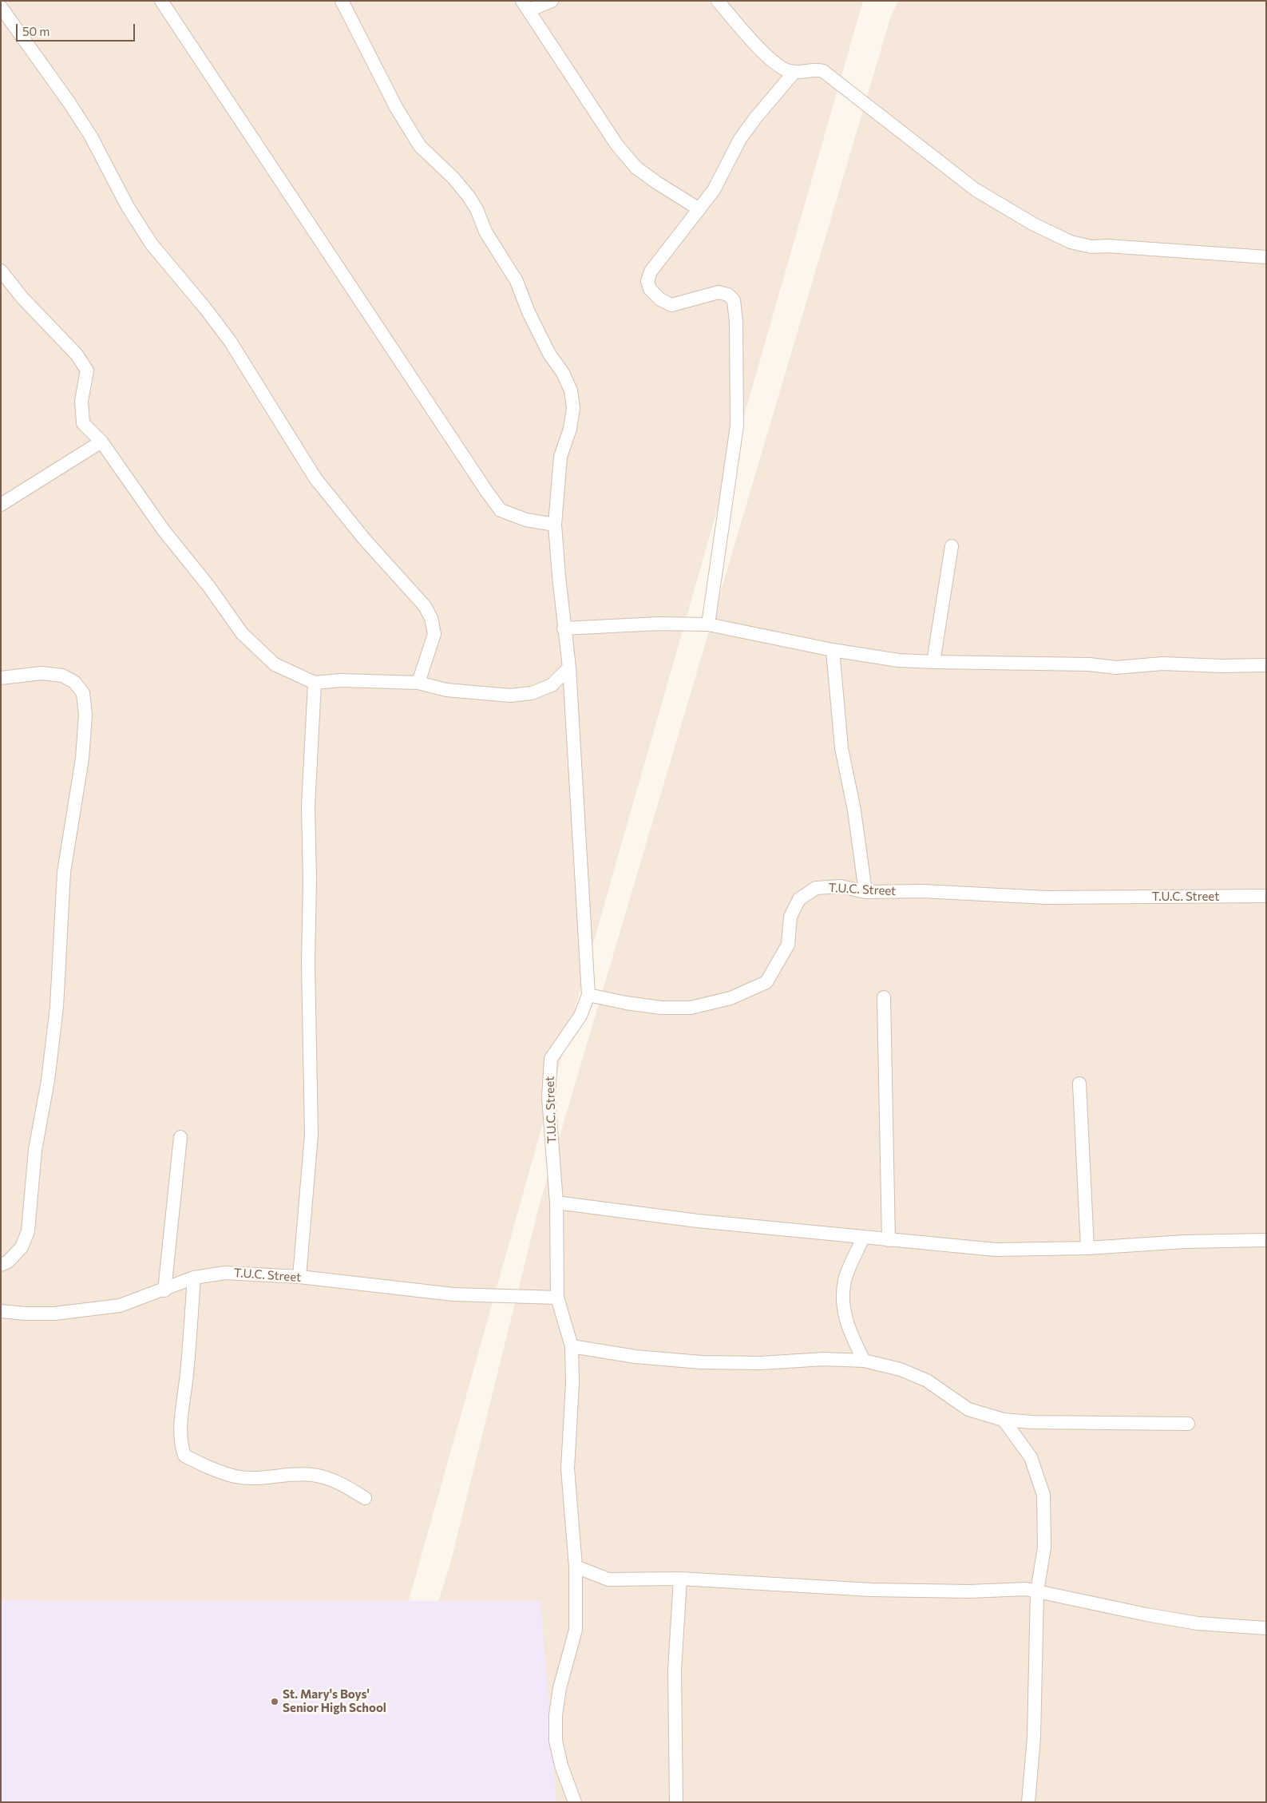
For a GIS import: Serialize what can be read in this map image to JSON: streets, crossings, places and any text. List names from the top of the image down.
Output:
{
  "streets": {
    "street": ["T.U.C. Street"]
  },
  "places": ["St. Mary's Boys' Senior High School"],
  "scale_bar": "50 m"
}
